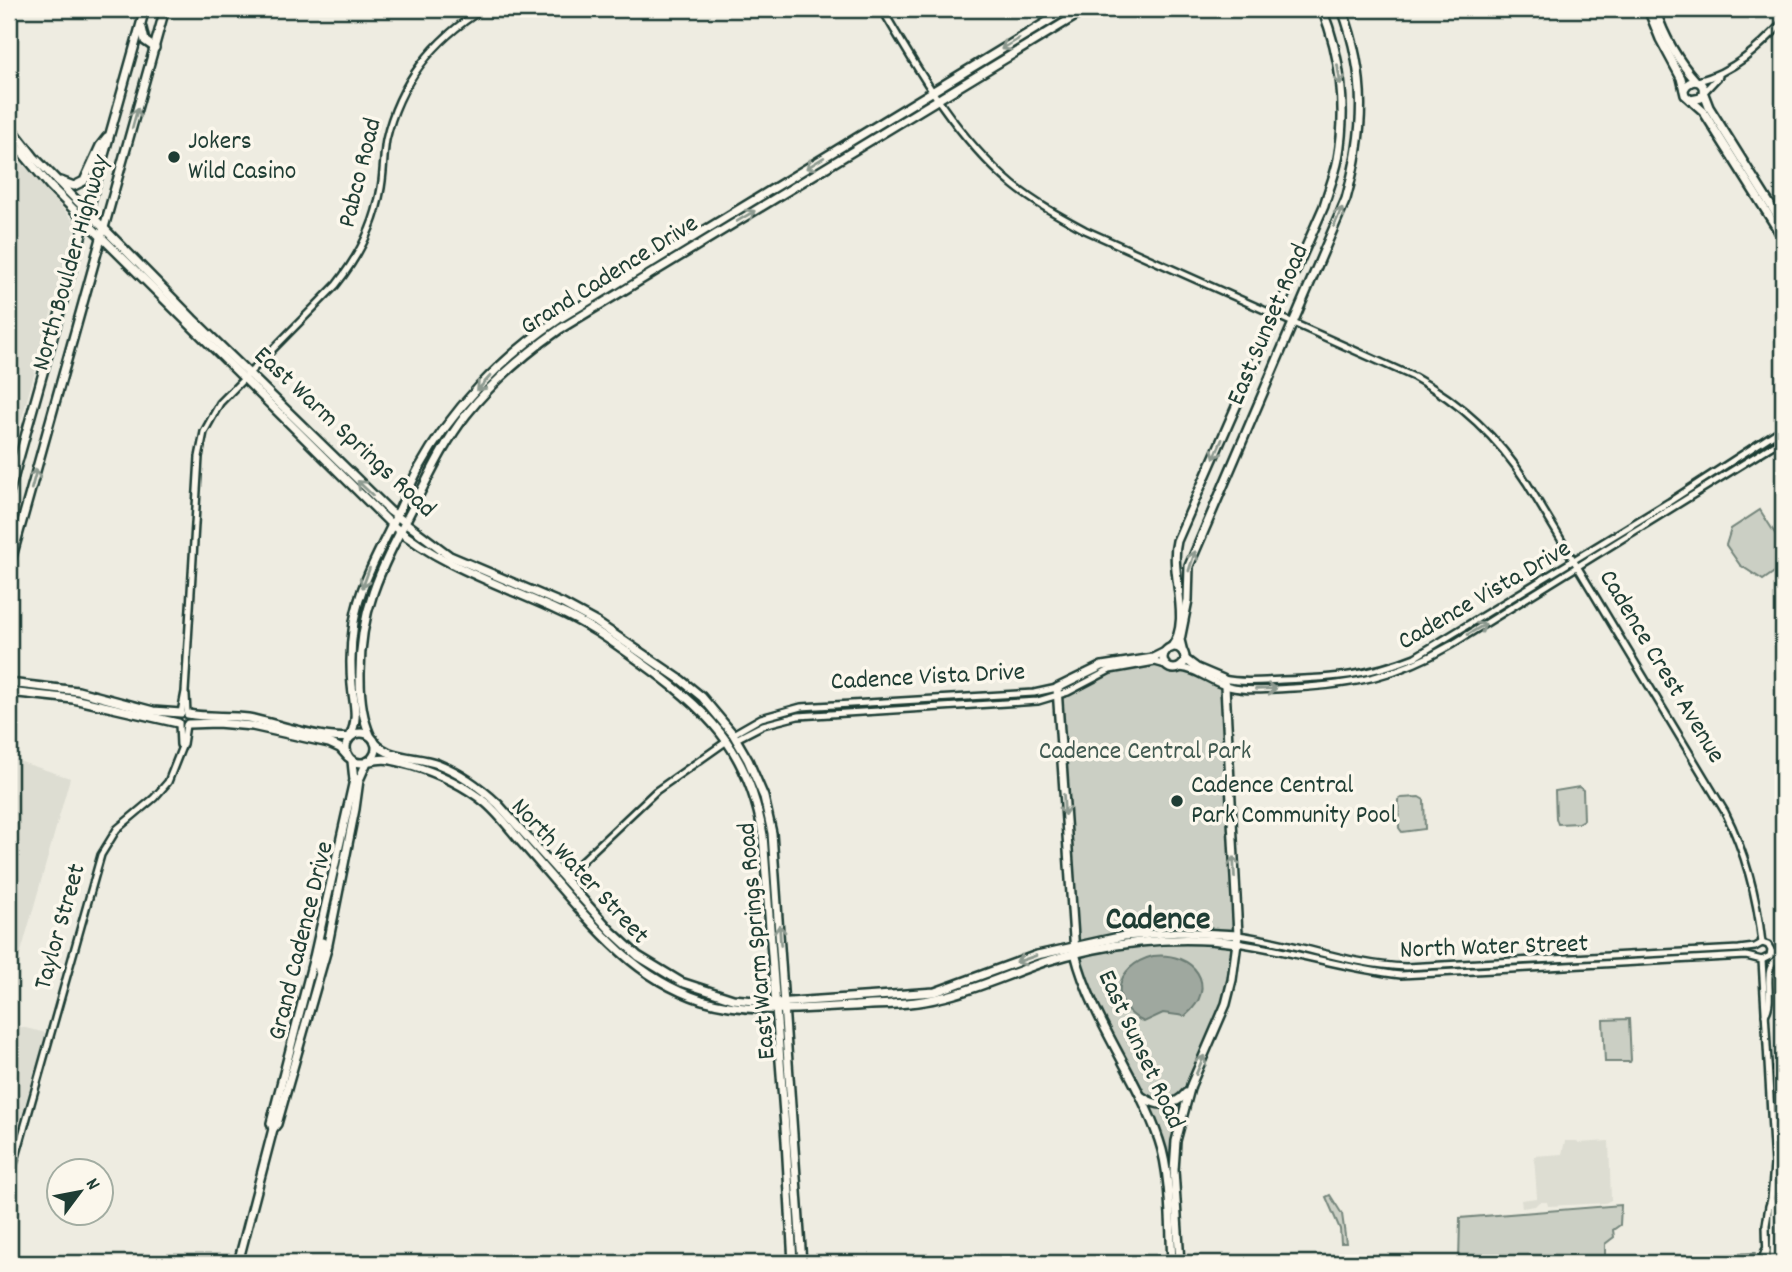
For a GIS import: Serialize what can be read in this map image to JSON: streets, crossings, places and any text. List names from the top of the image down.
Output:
{
  "streets": {
    "main road": [
      "North Boulder Highway",
      "Grand Cadence Drive",
      "East Sunset Road",
      "East Warm Springs Road",
      "Cadence Vista Drive",
      "North Water Street"
    ],
    "street": ["Pabco Road", "Cadence Crest Avenue", "Taylor Street"]
  },
  "crossings": [
    ["Pabco Road", "East Warm Springs Road"],
    ["North Boulder Highway", "East Warm Springs Road"],
    ["Grand Cadence Drive", "East Warm Springs Road"],
    ["Grand Cadence Drive", "Cadence Crest Avenue"],
    ["Grand Cadence Drive", "North Water Street"],
    ["East Sunset Road", "Cadence Vista Drive"],
    ["East Sunset Road", "Cadence Crest Avenue"],
    ["East Sunset Road", "North Water Street"],
    ["East Warm Springs Road", "Cadence Vista Drive"],
    ["East Warm Springs Road", "North Water Street"],
    ["Cadence Vista Drive", "Cadence Crest Avenue"],
    ["Cadence Crest Avenue", "North Water Street"],
    ["North Water Street", "Taylor Street"]
  ],
  "districts": ["Cadence"],
  "parks": ["Cadence Central Park"],
  "places": ["Jokers Wild Casino", "Cadence Central Park Community Pool"],
  "north": "top right"
}
